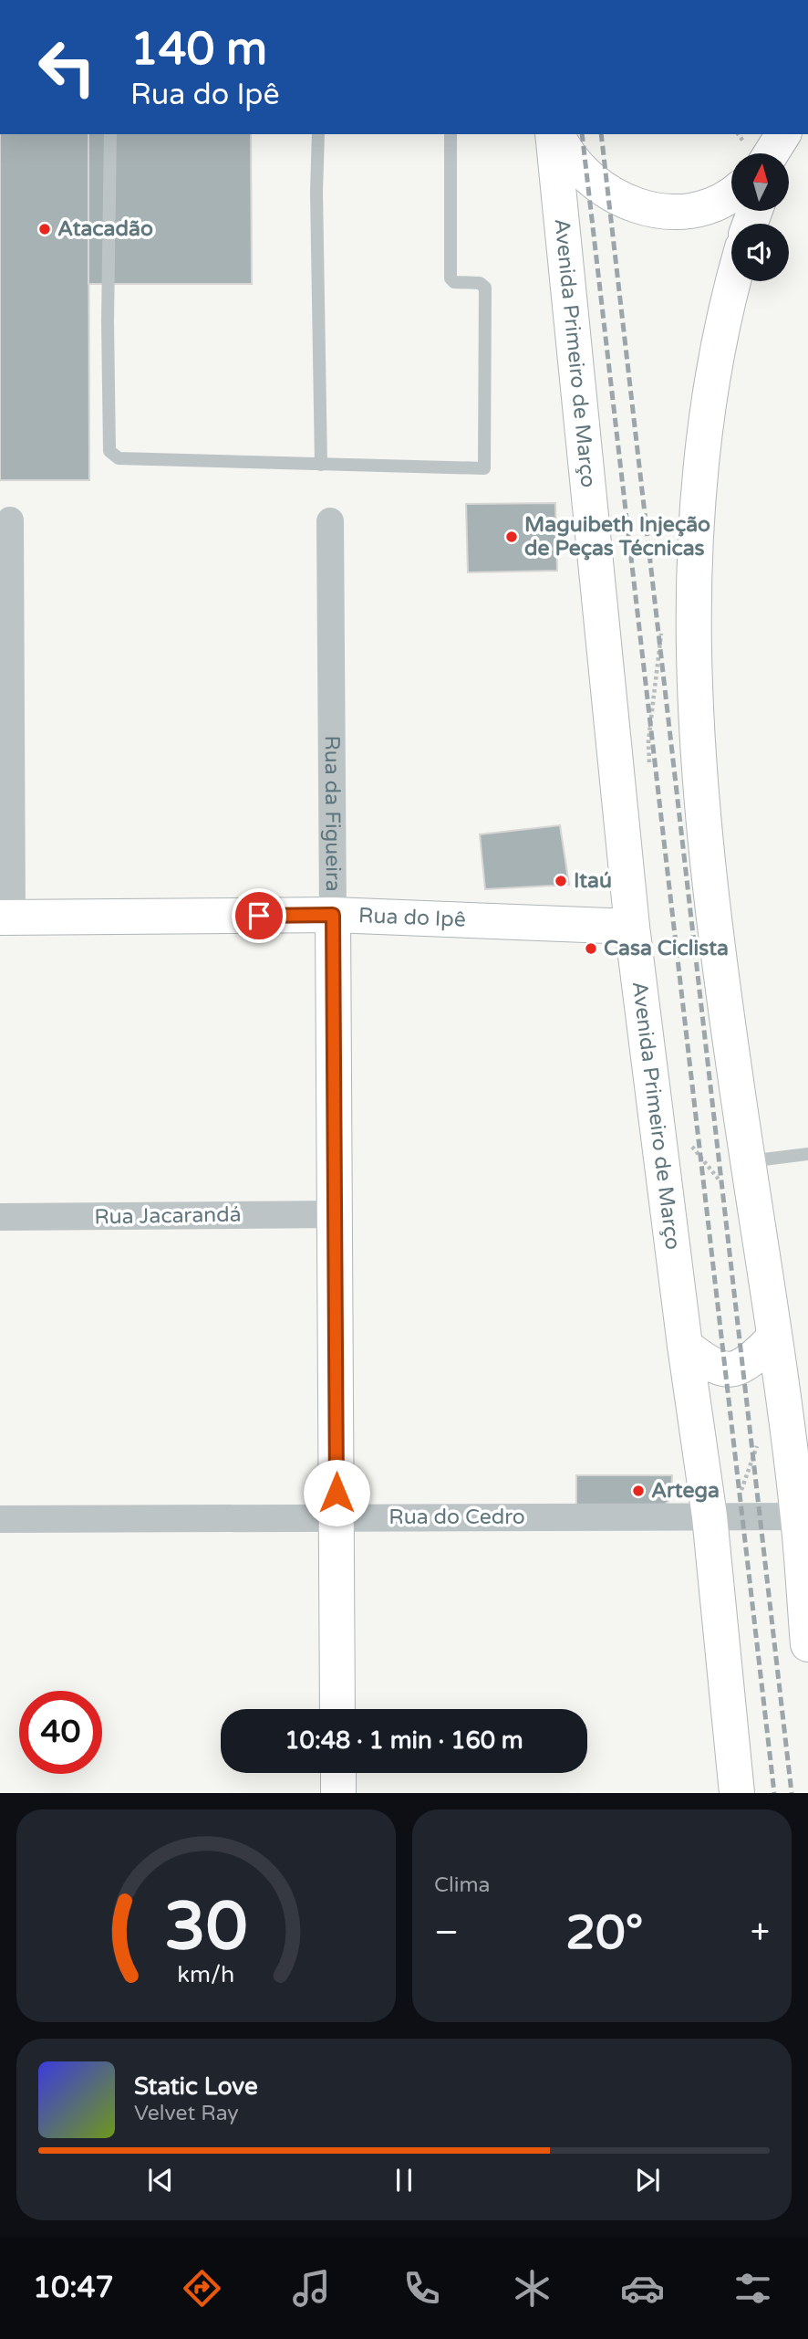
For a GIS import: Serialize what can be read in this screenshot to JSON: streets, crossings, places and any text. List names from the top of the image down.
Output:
{
  "streets": {
    "main road": ["Avenida Primeiro de Março", "Rua da Figueira", "Rua do Ipê"],
    "street": ["Rua Jacarandá", "Rua do Cedro"]
  },
  "crossings": [
    ["Avenida Primeiro de Março", "Rua do Ipê"],
    ["Avenida Primeiro de Março", "Rua do Cedro"],
    ["Rua da Figueira", "Rua do Ipê"],
    ["Rua da Figueira", "Rua Jacarandá"],
    ["Rua da Figueira", "Rua do Cedro"]
  ],
  "places": [
    "Atacadão",
    "Maguibeth Injeção de Peças Técnicas",
    "Itaú",
    "Casa Ciclista",
    "Artega"
  ],
  "north": "top",
  "page": {
    "turn": ["140 m", "Rua do Ipê"],
    "limit": "40",
    "trip": "10:48 · 1 min · 160 m",
    "tile": "Clima",
    "heat": ["−", "20°", "+"],
    "song": ["Static Love", "Velvet Ray"],
    "tabs": "10:47",
    "gauge": ["30", "km/h"]
  }
}
